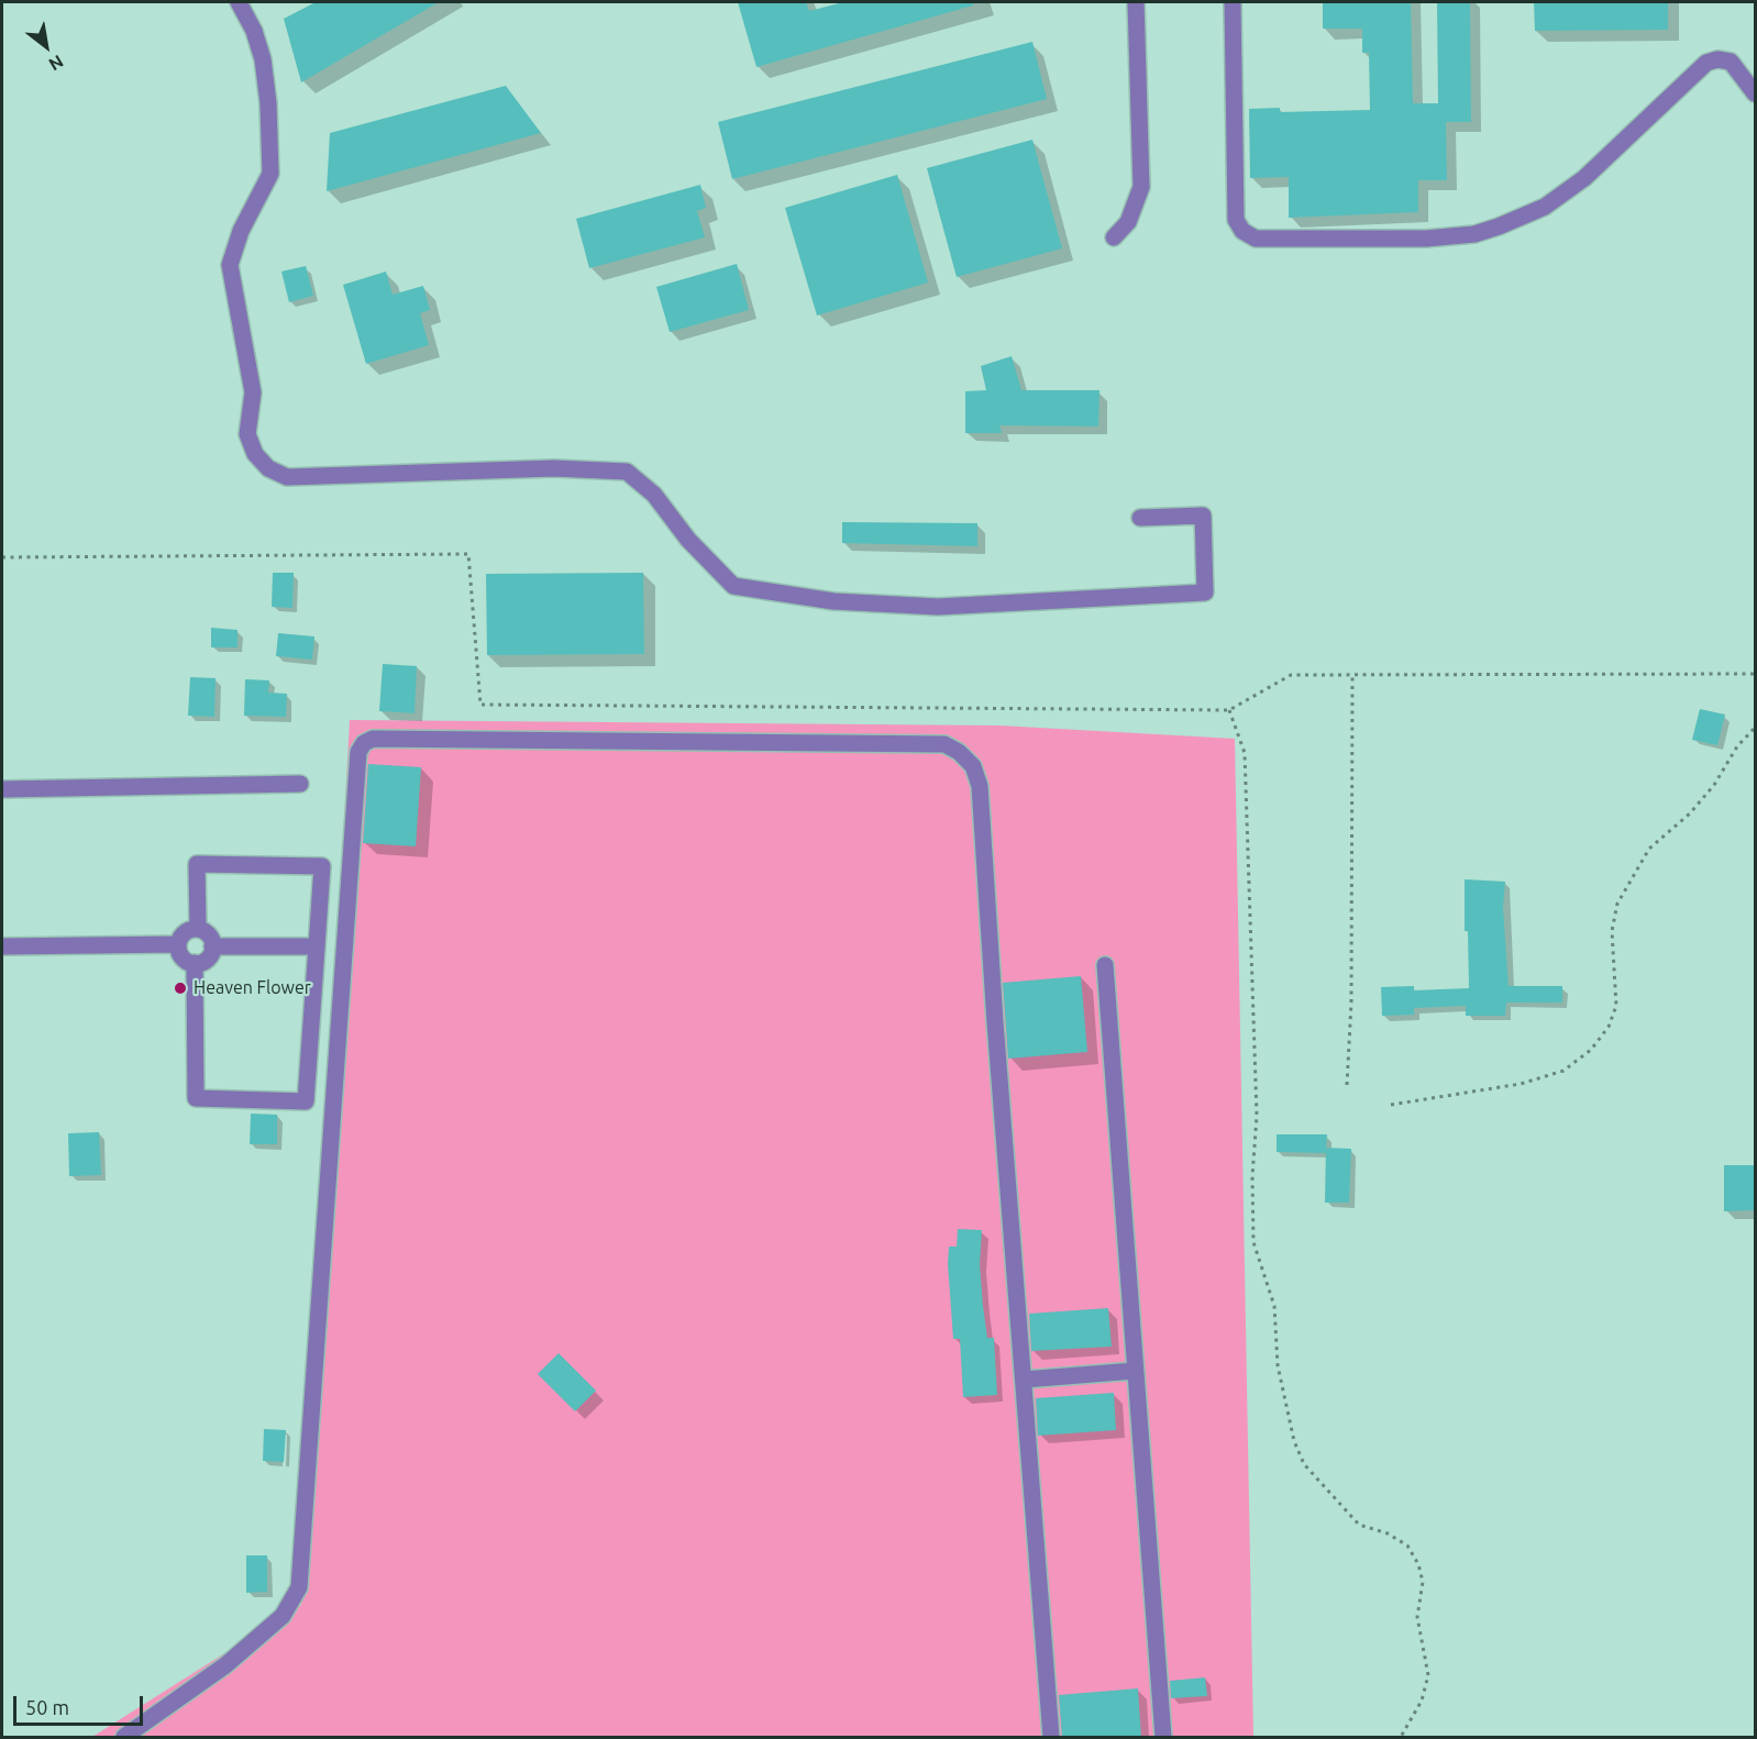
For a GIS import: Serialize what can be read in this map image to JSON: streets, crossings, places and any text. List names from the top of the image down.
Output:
{
  "places": ["Heaven Flower"],
  "scale_bar": "50 m",
  "north": "bottom right"
}
